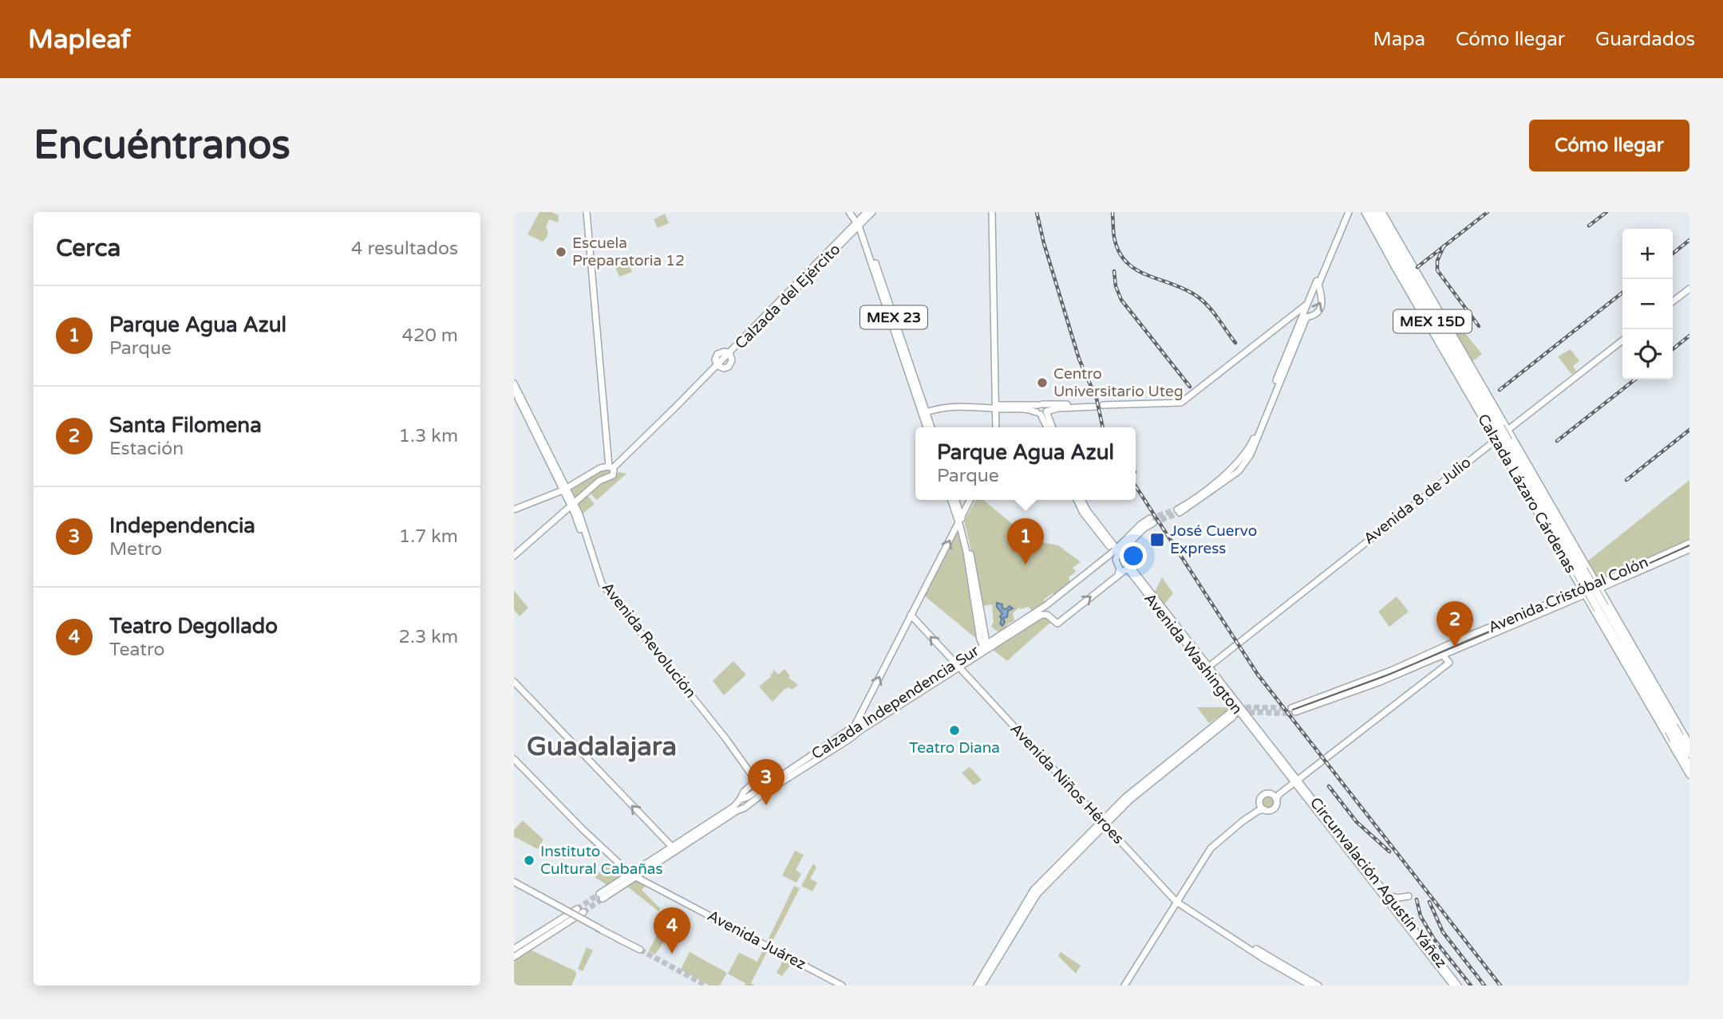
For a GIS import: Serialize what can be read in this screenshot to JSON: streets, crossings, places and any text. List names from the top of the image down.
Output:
{
  "streets": {
    "highway": ["MEX 15D", "Calzada Lázaro Cárdenas"],
    "main road": [
      "Calzada del Ejército",
      "MEX 23",
      "Avenida 8 de Julio",
      "Avenida Cristóbal Colón",
      "Avenida Revolución",
      "Avenida Washington",
      "Calzada Independencia Sur",
      "Avenida Niños Héroes",
      "Circunvalación Agustín Yáñez",
      "Avenida Juárez"
    ]
  },
  "crossings": [
    ["Calzada del Ejército", "MEX 23"],
    ["Calzada del Ejército", "Avenida Revolución"],
    ["Calzada Lázaro Cárdenas", "Avenida 8 de Julio"],
    ["Calzada Lázaro Cárdenas", "Avenida Cristóbal Colón"],
    ["Avenida 8 de Julio", "Avenida Washington"],
    ["Avenida Revolución", "Calzada Independencia Sur"],
    ["Avenida Washington", "Calzada Independencia Sur"],
    ["Avenida Washington", "Circunvalación Agustín Yáñez"],
    ["Calzada Independencia Sur", "Avenida Niños Héroes"],
    ["Calzada Independencia Sur", "Avenida Juárez"]
  ],
  "districts": ["Guadalajara"],
  "places": {
    "other": [
      "Escuela Preparatoria 12",
      "Centro Universitario Uteg",
      "Teatro Diana",
      "Instituto Cultural Cabañas"
    ],
    "transit": ["José Cuervo Express"]
  },
  "page": {
    "header": "Mapleaf",
    "nav": ["Mapa", "Cómo llegar", "Guardados"],
    "buttons": "Cómo llegar",
    "title": "Encuéntranos",
    "heading": ["Cerca", "4 resultados"],
    "map_buttons": ["+", "−"],
    "list": [
      {
        "mark": "1",
        "name": "Parque Agua Azul",
        "note": "Parque",
        "value": "420 m"
      },
      {
        "mark": "2",
        "name": "Santa Filomena",
        "note": "Estación",
        "value": "1.3 km"
      },
      {
        "mark": "3",
        "name": "Independencia",
        "note": "Metro",
        "value": "1.7 km"
      },
      {
        "mark": "4",
        "name": "Teatro Degollado",
        "note": "Teatro",
        "value": "2.3 km"
      }
    ],
    "popup": ["Parque Agua Azul", "Parque"],
    "pins": [
      "1",
      "2",
      "3",
      "4"
    ]
  }
}
